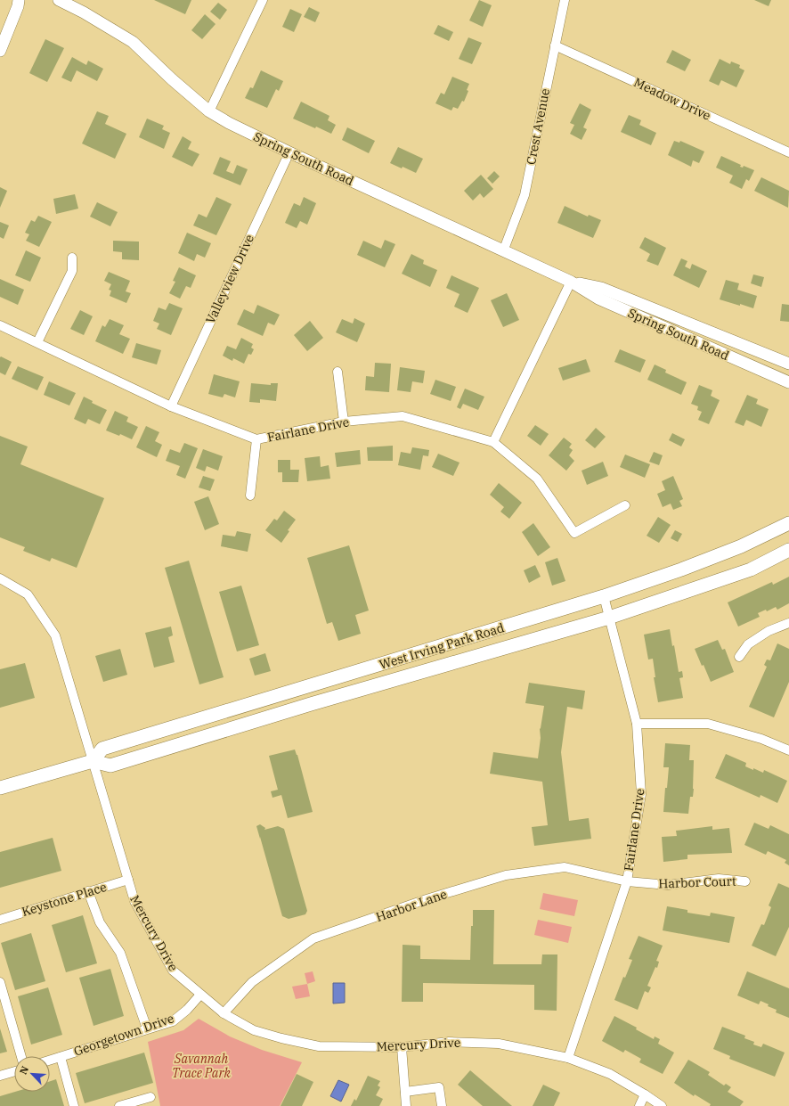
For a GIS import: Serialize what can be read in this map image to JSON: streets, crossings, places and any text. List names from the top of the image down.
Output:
{
  "streets": {
    "main road": ["West Irving Park Road"],
    "street": [
      "Meadow Drive",
      "Crest Avenue",
      "Spring South Road",
      "Valleyview Drive",
      "Fairlane Drive",
      "Harbor Court",
      "Keystone Place",
      "Harbor Lane",
      "Mercury Drive",
      "Georgetown Drive"
    ]
  },
  "crossings": [
    ["Meadow Drive", "Crest Avenue"],
    ["Crest Avenue", "Spring South Road"],
    ["Spring South Road", "Valleyview Drive"],
    ["Valleyview Drive", "Fairlane Drive"],
    ["Fairlane Drive", "West Irving Park Road"],
    ["Fairlane Drive", "Harbor Court"],
    ["Fairlane Drive", "Harbor Lane"],
    ["Fairlane Drive", "Mercury Drive"],
    ["West Irving Park Road", "Mercury Drive"],
    ["Harbor Court", "Harbor Lane"],
    ["Keystone Place", "Mercury Drive"],
    ["Harbor Lane", "Mercury Drive"],
    ["Mercury Drive", "Georgetown Drive"]
  ],
  "parks": ["Savannah Trace Park"],
  "north": "top left"
}
